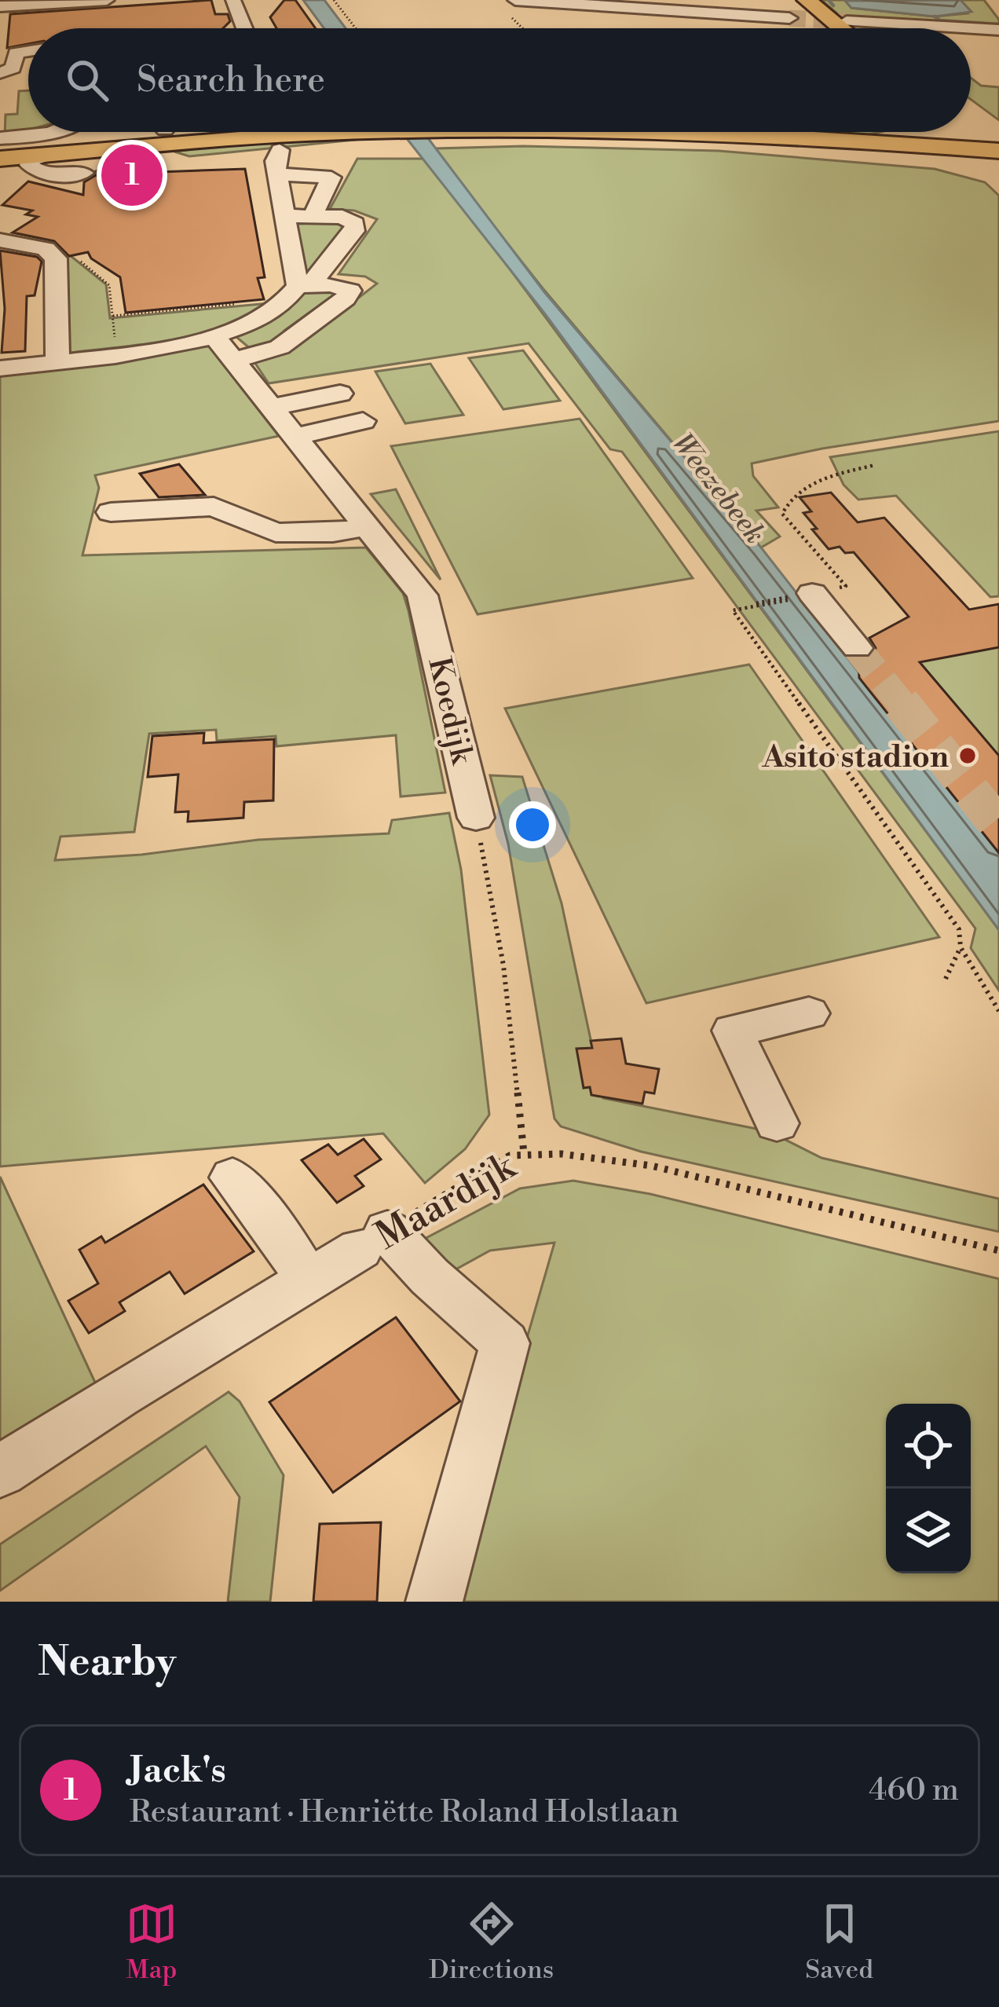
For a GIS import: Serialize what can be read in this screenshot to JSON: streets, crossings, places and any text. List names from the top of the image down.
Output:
{
  "streets": {
    "street": ["Koedijk", "Maardijk"]
  },
  "water": ["Weezebeek"],
  "places": ["Asito stadion"],
  "page": {
    "search": "Search here",
    "pins": "1",
    "heading": "Nearby",
    "list": [
      {
        "mark": "1",
        "name": "Jack's",
        "note": "Restaurant · Henriëtte Roland Holstlaan",
        "value": "460 m"
      }
    ],
    "nav": ["Map", "Directions", "Saved"]
  }
}
